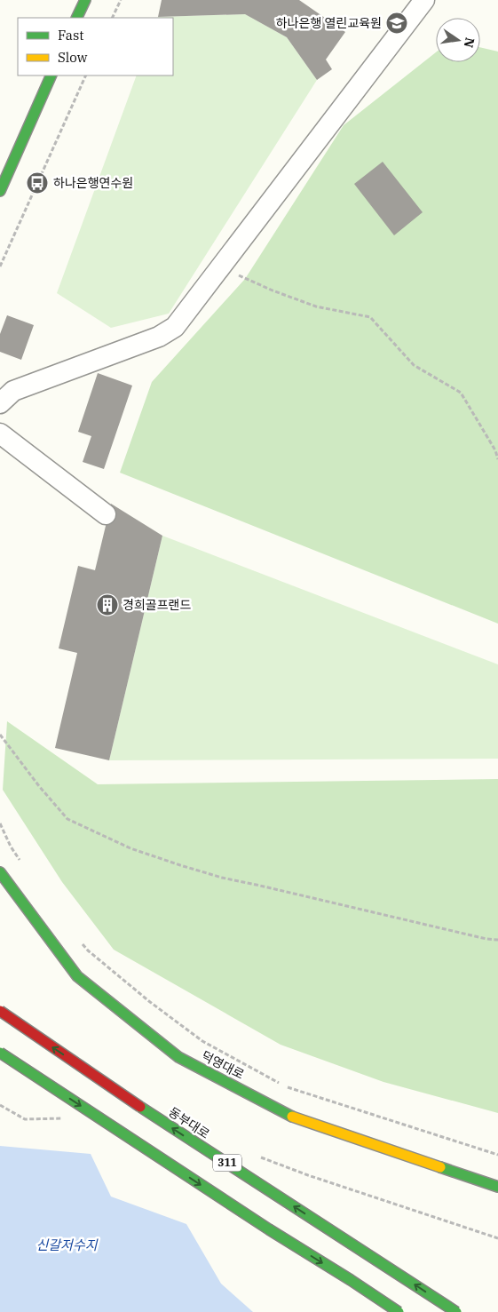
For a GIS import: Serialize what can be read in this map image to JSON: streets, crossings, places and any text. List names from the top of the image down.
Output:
{
  "streets": {
    "main road": ["덕영대로", "동부대로", "311"]
  },
  "water": ["신갈저수지"],
  "places": {
    "school or university": ["하나은행 열린교육원"],
    "bus stop": ["하나은행연수원"],
    "building": ["경희골프랜드"]
  },
  "legend": ["Fast", "Slow"],
  "north": "right"
}
